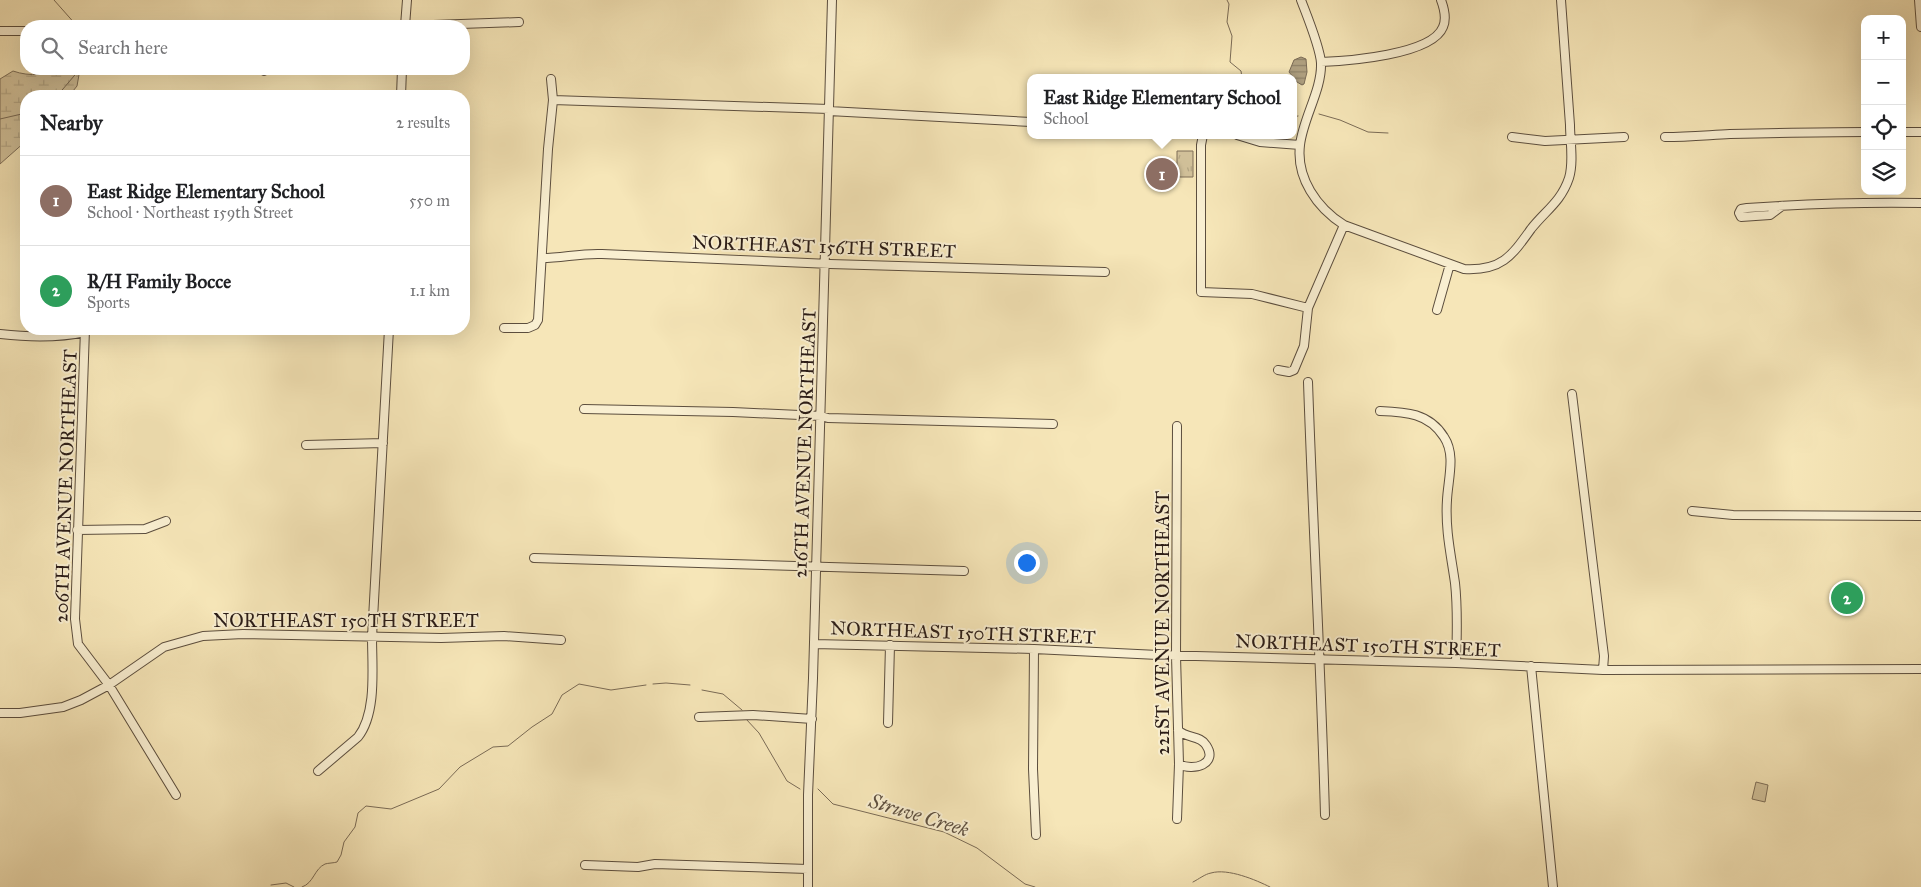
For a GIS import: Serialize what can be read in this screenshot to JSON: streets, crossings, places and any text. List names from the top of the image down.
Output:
{
  "streets": {
    "street": [
      "NORTHEAST 156TH STREET",
      "216TH AVENUE NORTHEAST",
      "206TH AVENUE NORTHEAST",
      "NORTHEAST 150TH STREET",
      "221ST AVENUE NORTHEAST"
    ]
  },
  "crossings": [
    ["NORTHEAST 156TH STREET", "216TH AVENUE NORTHEAST"],
    ["216TH AVENUE NORTHEAST", "NORTHEAST 150TH STREET"],
    ["206TH AVENUE NORTHEAST", "NORTHEAST 150TH STREET"],
    ["NORTHEAST 150TH STREET", "221ST AVENUE NORTHEAST"]
  ],
  "water": ["Struve Creek"],
  "page": {
    "map_buttons": ["+", "−"],
    "search": "Search here",
    "popup": ["East Ridge Elementary School", "School"],
    "heading": ["Nearby", "2 results"],
    "list": [
      {
        "mark": "1",
        "name": "East Ridge Elementary School",
        "note": "School · Northeast 159th Street",
        "value": "550 m"
      },
      {
        "mark": "2",
        "name": "R/H Family Bocce",
        "note": "Sports",
        "value": "1.1 km"
      }
    ],
    "pins": ["1", "2"]
  }
}
